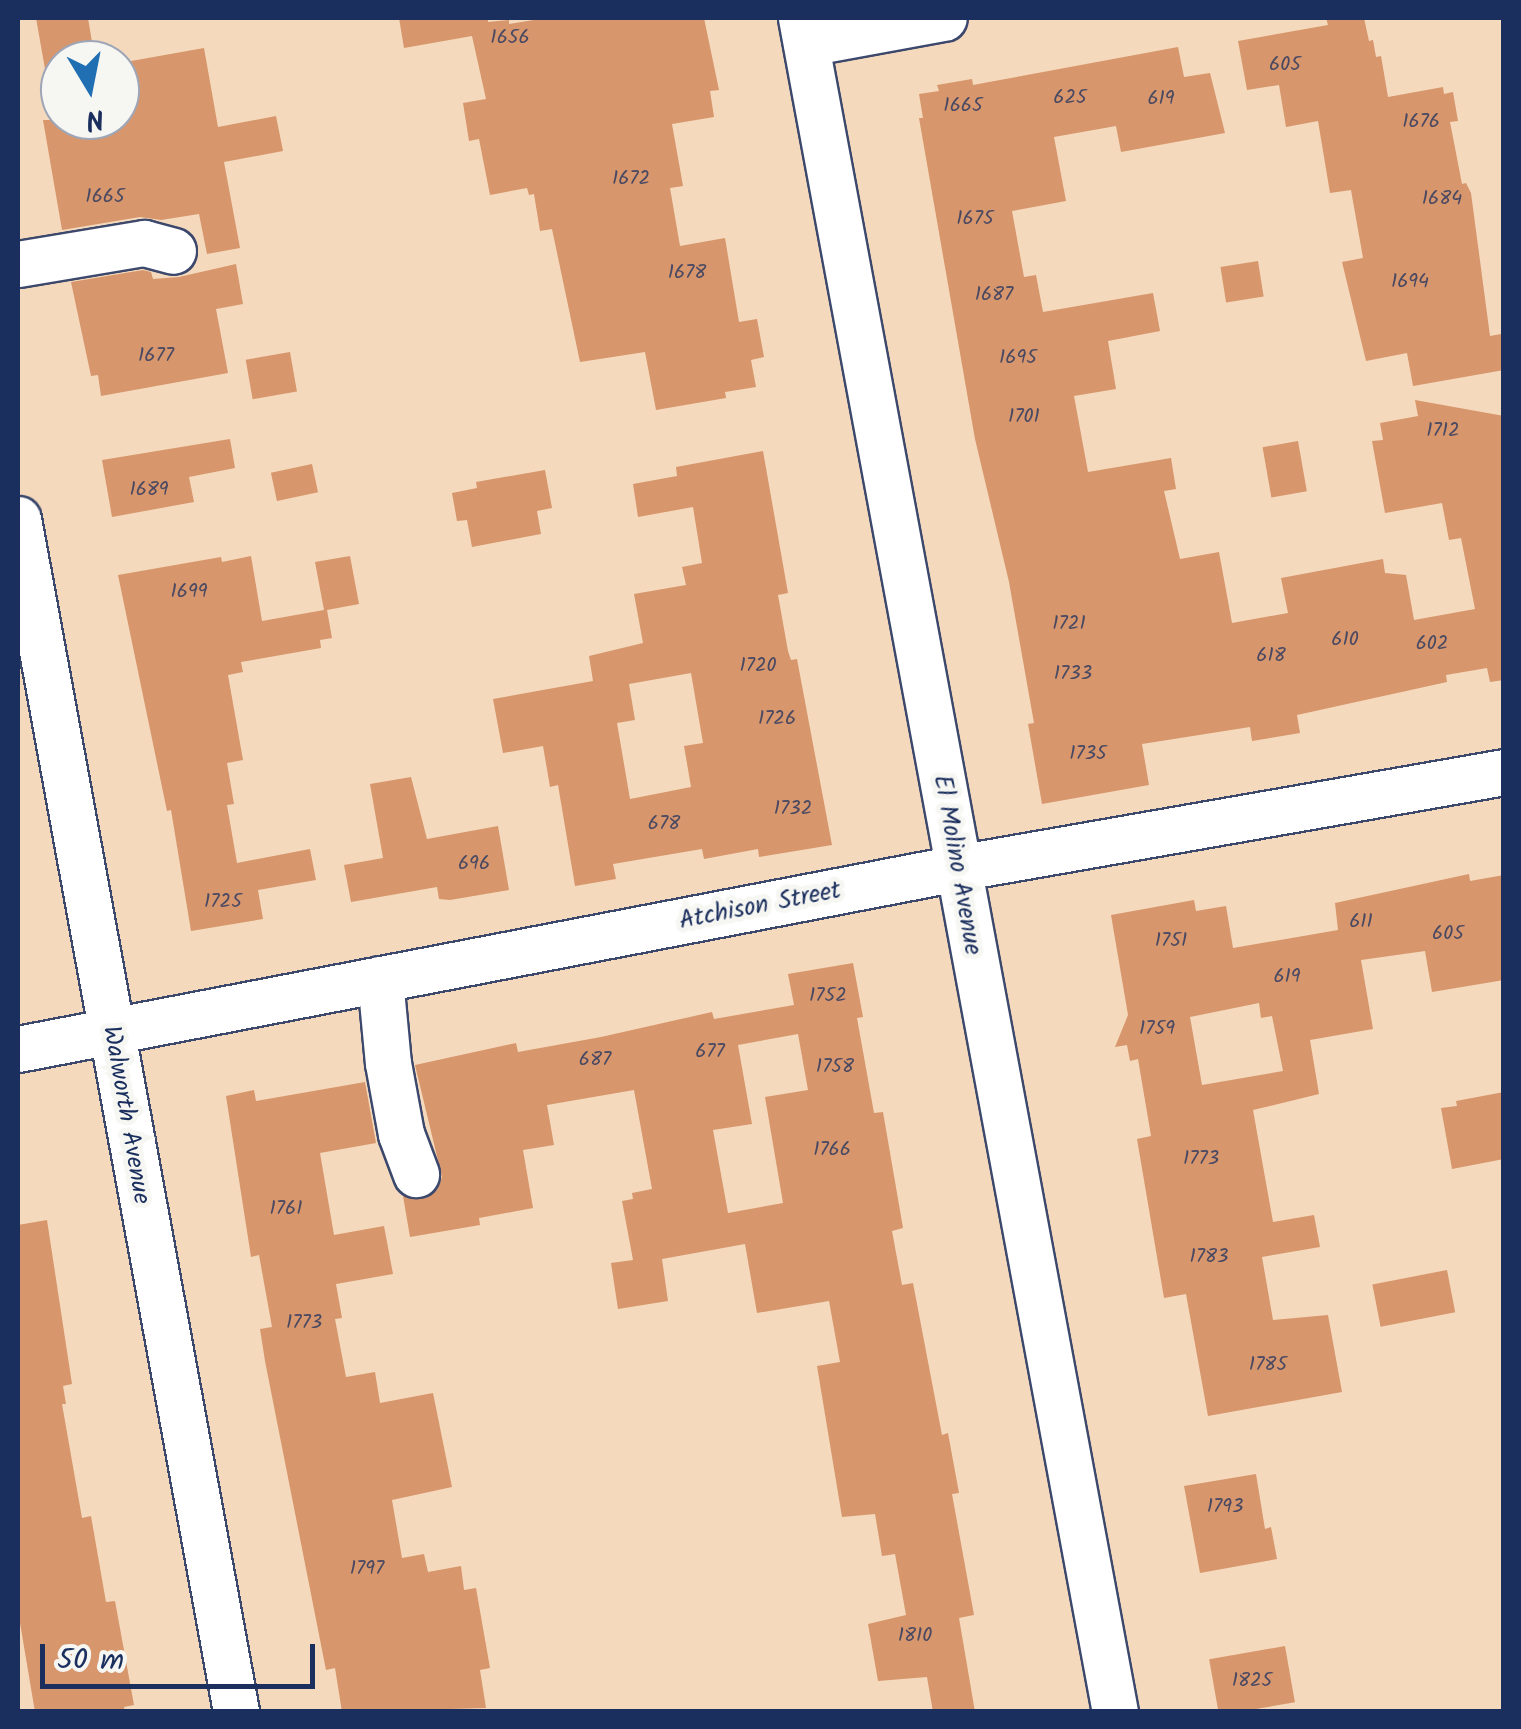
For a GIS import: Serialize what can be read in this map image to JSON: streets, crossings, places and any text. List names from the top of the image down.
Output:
{
  "streets": {
    "street": ["El Molino Avenue", "Atchison Street", "Walworth Avenue"]
  },
  "crossings": [
    ["El Molino Avenue", "Atchison Street"],
    ["Atchison Street", "Walworth Avenue"]
  ],
  "house_numbers": [
    "1656",
    "605",
    "625",
    "619",
    "1665",
    "1676",
    "1672",
    "1665",
    "1684",
    "1675",
    "1678",
    "1694",
    "1687",
    "1677",
    "1695",
    "1701",
    "1712",
    "1689",
    "1699",
    "1721",
    "610",
    "602",
    "618",
    "1720",
    "1733",
    "1726",
    "1735",
    "1732",
    "678",
    "696",
    "1725",
    "611",
    "605",
    "1751",
    "619",
    "1752",
    "1759",
    "677",
    "687",
    "1758",
    "1766",
    "1773",
    "1761",
    "1783",
    "1773",
    "1785",
    "1793",
    "1797",
    "1810",
    "1825"
  ],
  "scale_bar": "50 m",
  "north": "bottom"
}
